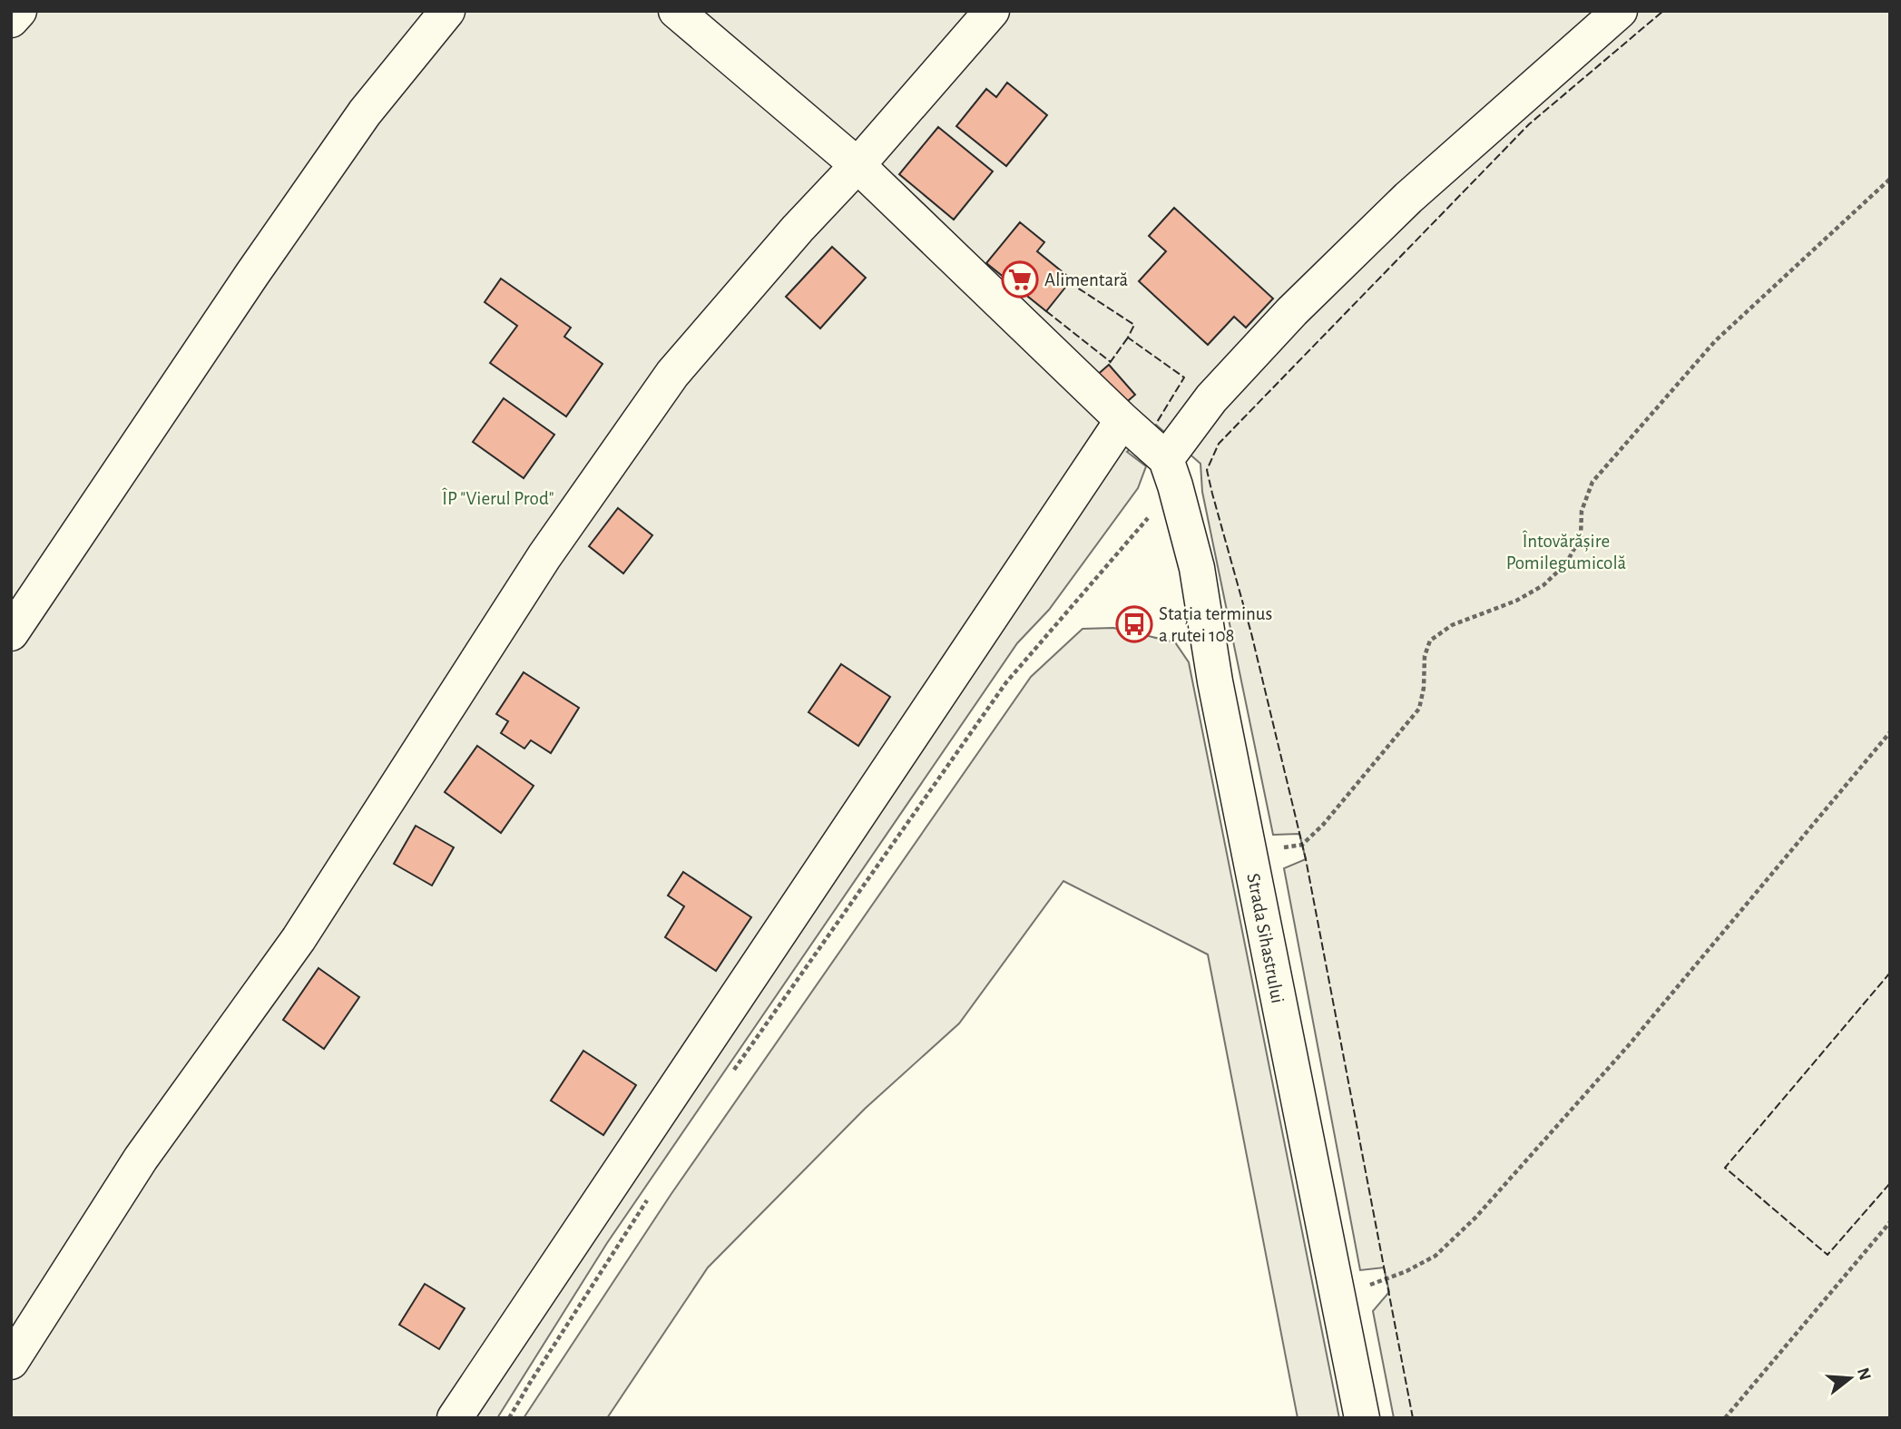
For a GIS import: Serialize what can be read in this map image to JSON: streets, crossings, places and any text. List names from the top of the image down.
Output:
{
  "streets": {
    "street": ["Strada Sihastrului"]
  },
  "parks": ["ÎP \"Vierul Prod\"", "Întovărășire Pomilegumicolă"],
  "places": {
    "supermarket": ["Alimentară"],
    "bus stop": ["Stația terminus a rutei 108"]
  },
  "north": "right"
}
